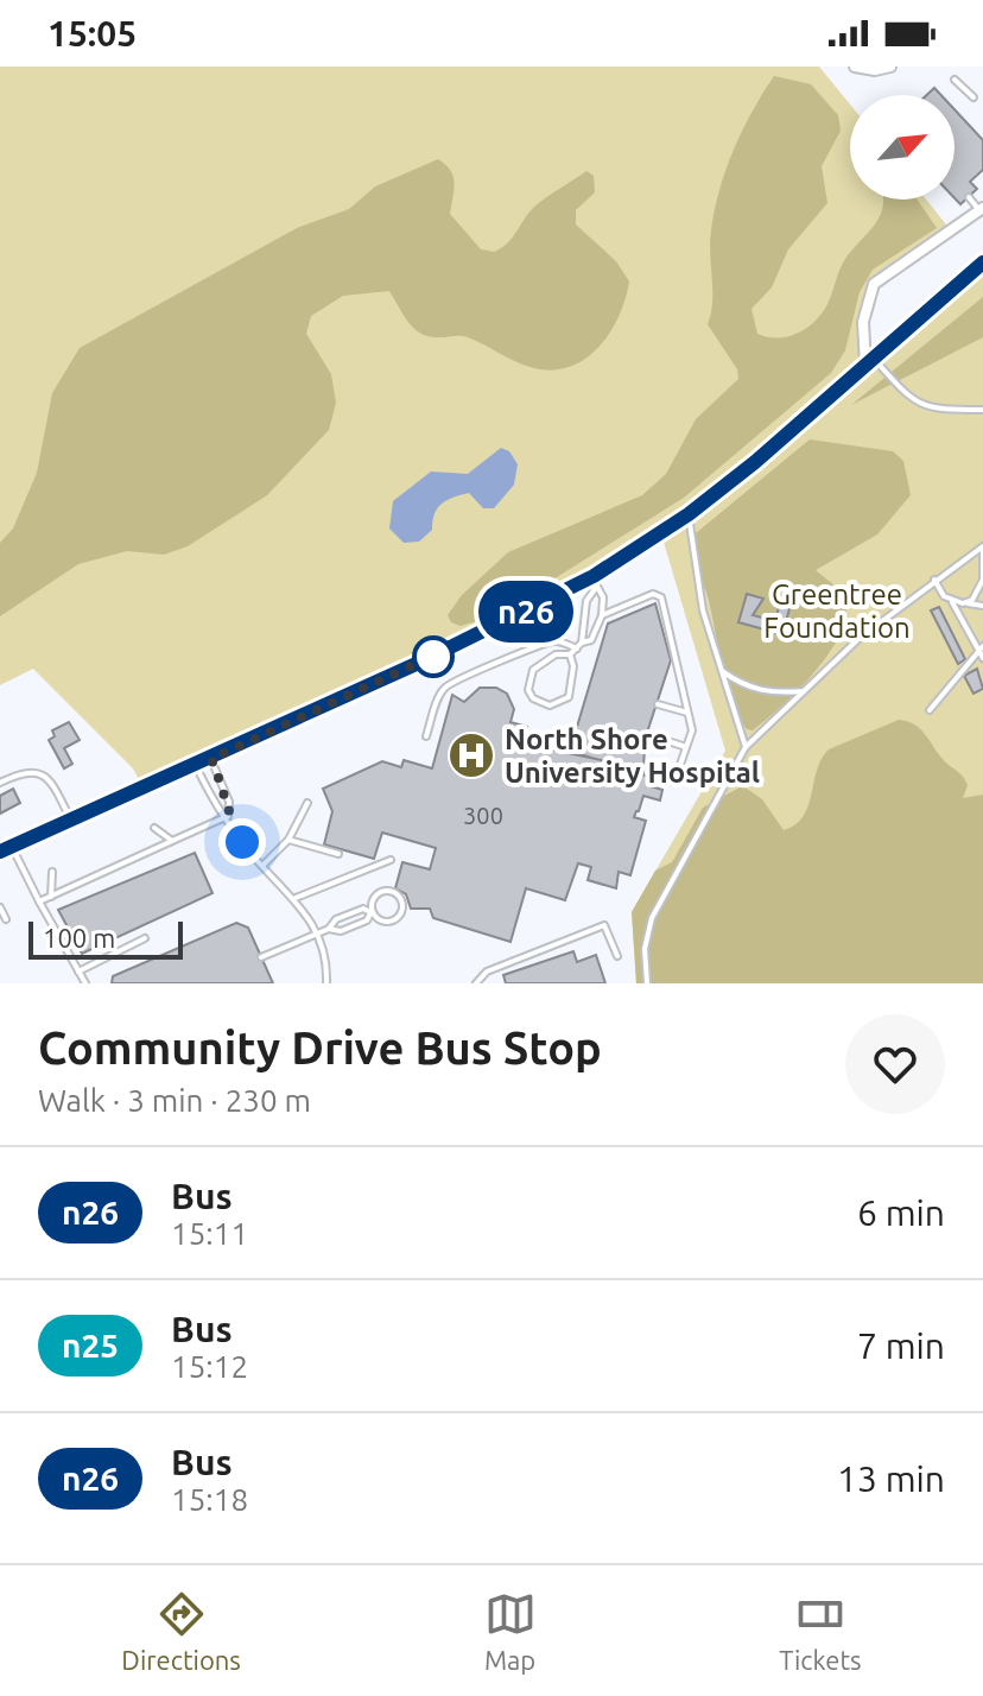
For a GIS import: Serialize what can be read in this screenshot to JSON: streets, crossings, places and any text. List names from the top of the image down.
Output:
{
  "parks": ["Greentree Foundation"],
  "places": {
    "hospital": ["North Shore University Hospital"]
  },
  "lines": ["bus line n26"],
  "house_numbers": ["300"],
  "scale_bar": "100 m",
  "north": "top right",
  "page": {
    "status": "15:05",
    "on_map": "n26",
    "scale": "100 m",
    "heading": ["Community Drive Bus Stop", "Walk · 3 min · 230 m"],
    "list": [
      {
        "mark": "n26",
        "name": "Bus",
        "note": "15:11",
        "value": "6 min"
      },
      {
        "mark": "n25",
        "name": "Bus",
        "note": "15:12",
        "value": "7 min"
      },
      {
        "mark": "n26",
        "name": "Bus",
        "note": "15:18",
        "value": "13 min"
      }
    ],
    "tabs": ["Directions", "Map", "Tickets"]
  }
}
